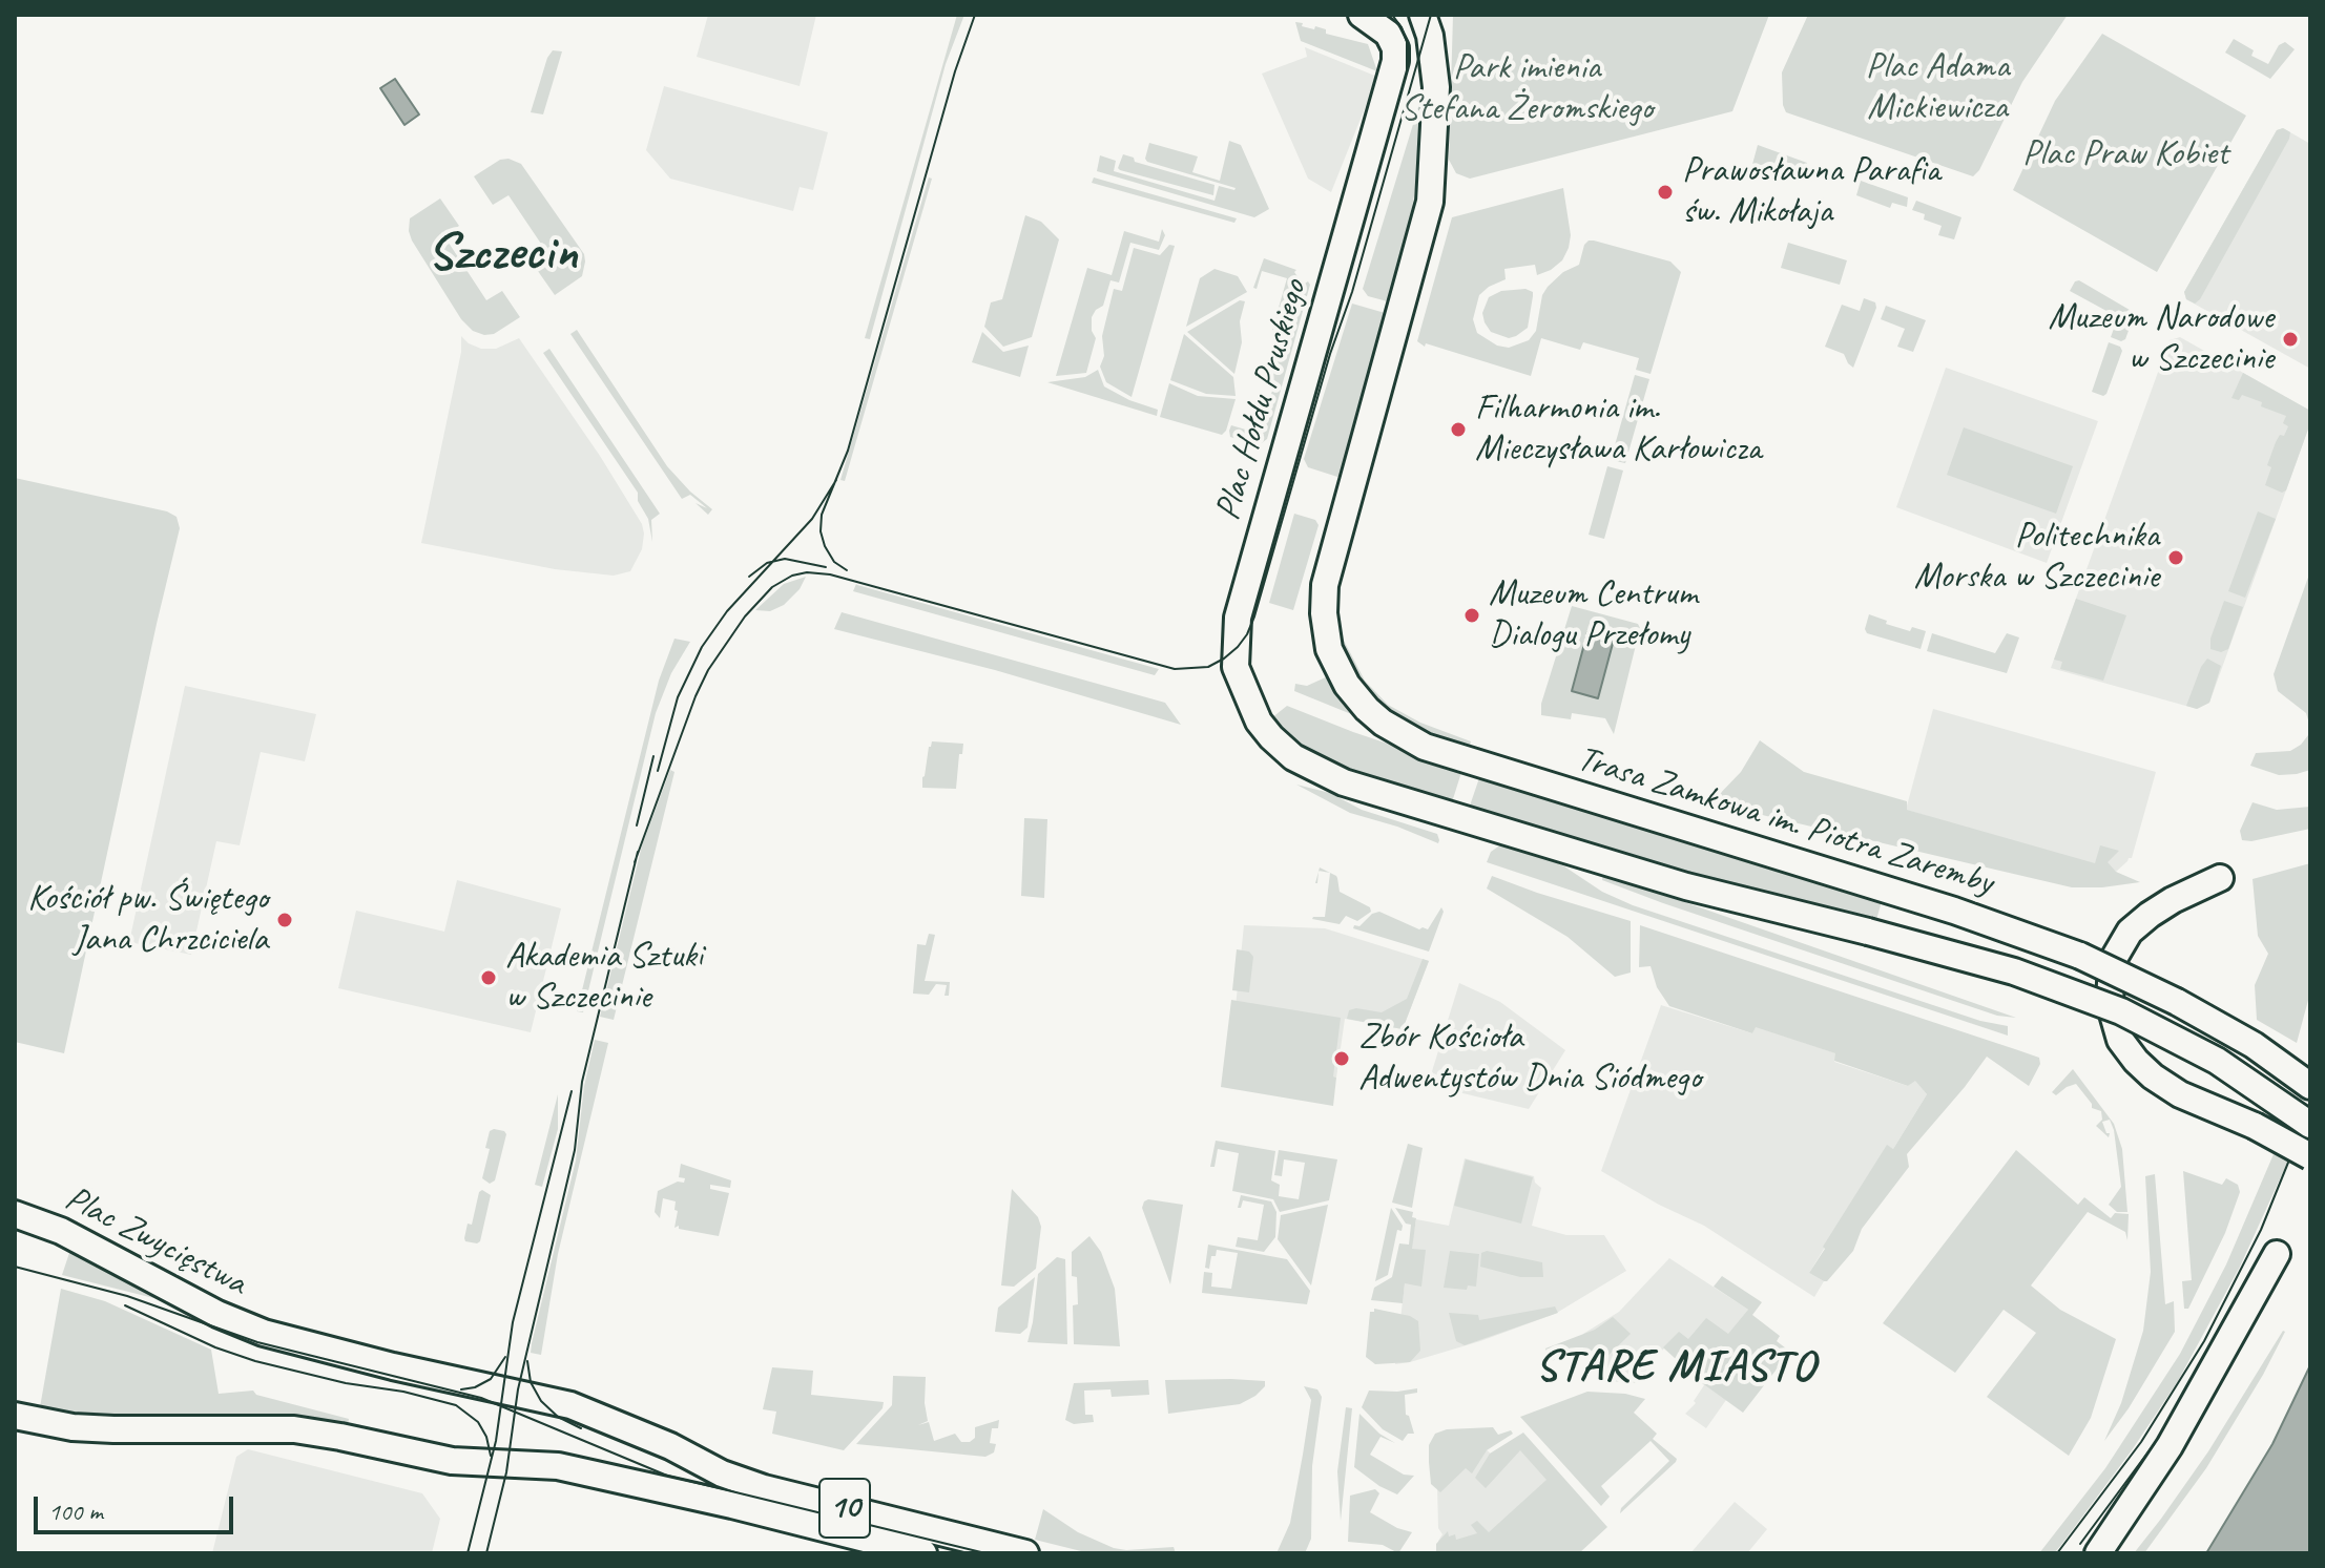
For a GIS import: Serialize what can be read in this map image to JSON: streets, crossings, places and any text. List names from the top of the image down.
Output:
{
  "streets": {
    "main road": [
      "Plac Hołdu Pruskiego",
      "Trasa Zamkowa im. Piotra Zaremby",
      "Plac Zwycięstwa",
      "10"
    ]
  },
  "districts": ["Szczecin", "STARE MIASTO"],
  "parks": ["Plac Adama Mickiewicza", "Park imienia Stefana Żeromskiego", "Plac Praw Kobiet"],
  "places": [
    "Prawosławna Parafia św. Mikołaja",
    "Muzeum Narodowe w Szczecinie",
    "Filharmonia im. Mieczysława Karłowicza",
    "Politechnika Morska w Szczecinie",
    "Muzeum Centrum Dialogu Przełomy",
    "Kościół pw. Świętego Jana Chrzciciela",
    "Akademia Sztuki w Szczecinie",
    "Zbór Kościoła Adwentystów Dnia Siódmego"
  ],
  "scale_bar": "100 m"
}
